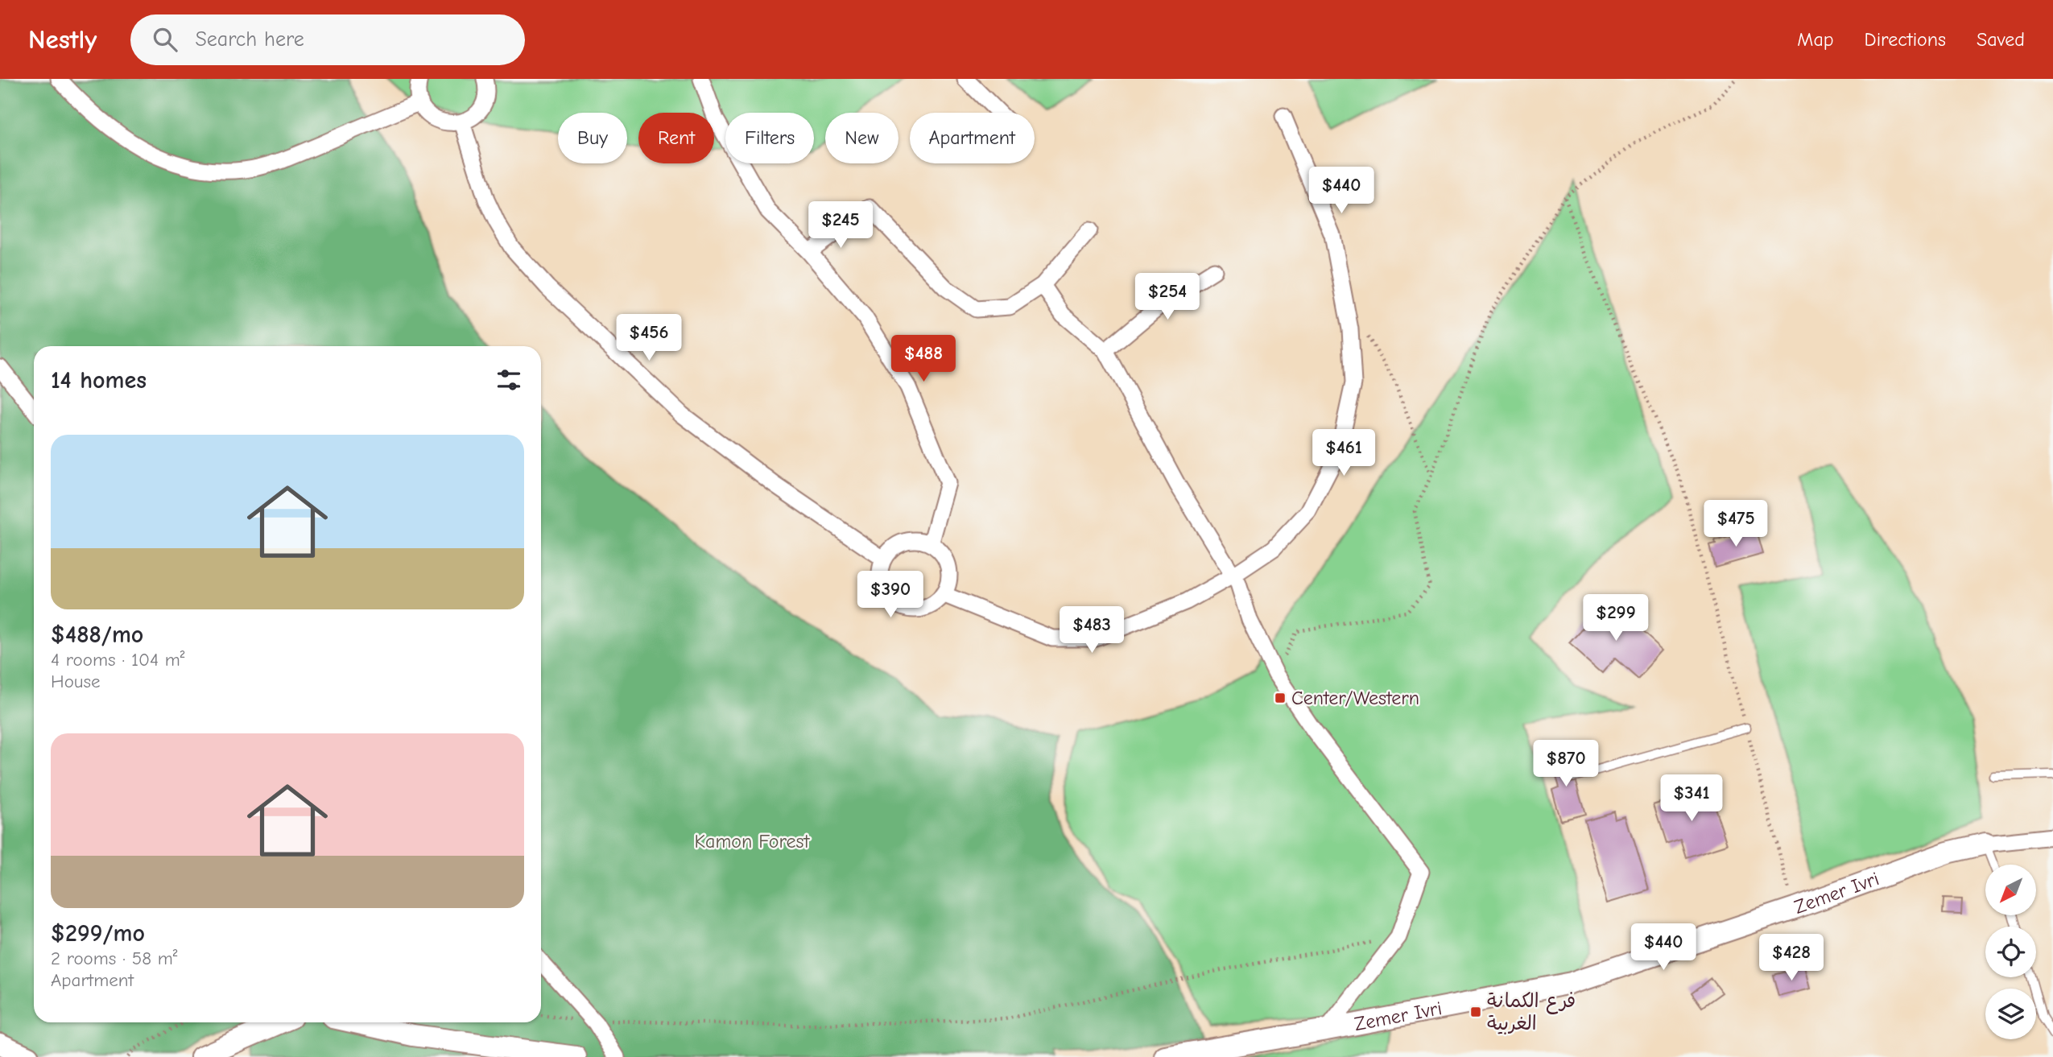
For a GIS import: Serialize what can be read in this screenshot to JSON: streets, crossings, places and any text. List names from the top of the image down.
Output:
{
  "streets": {
    "street": ["Zemer Ivri"]
  },
  "parks": ["Kamon Forest"],
  "places": {
    "transit": ["Center/Western", "فرع الكمانة الغربية"]
  },
  "north": "bottom left",
  "page": {
    "header": "Nestly",
    "search": "Search here",
    "nav": ["Map", "Directions", "Saved"],
    "chip": [
      "Buy",
      "Rent",
      "Filters",
      "New",
      "Apartment"
    ],
    "price": [
      "$440",
      "$245",
      "$254",
      "$456",
      "$488",
      "$461",
      "$475",
      "$390",
      "$299",
      "$483",
      "$870",
      "$341",
      "$440",
      "$428"
    ],
    "heading": "14 homes",
    "list": [
      {
        "name": "$488/mo",
        "note": "4 rooms · 104 m² · House"
      },
      {
        "name": "$299/mo",
        "note": "2 rooms · 58 m² · Apartment"
      }
    ]
  }
}
